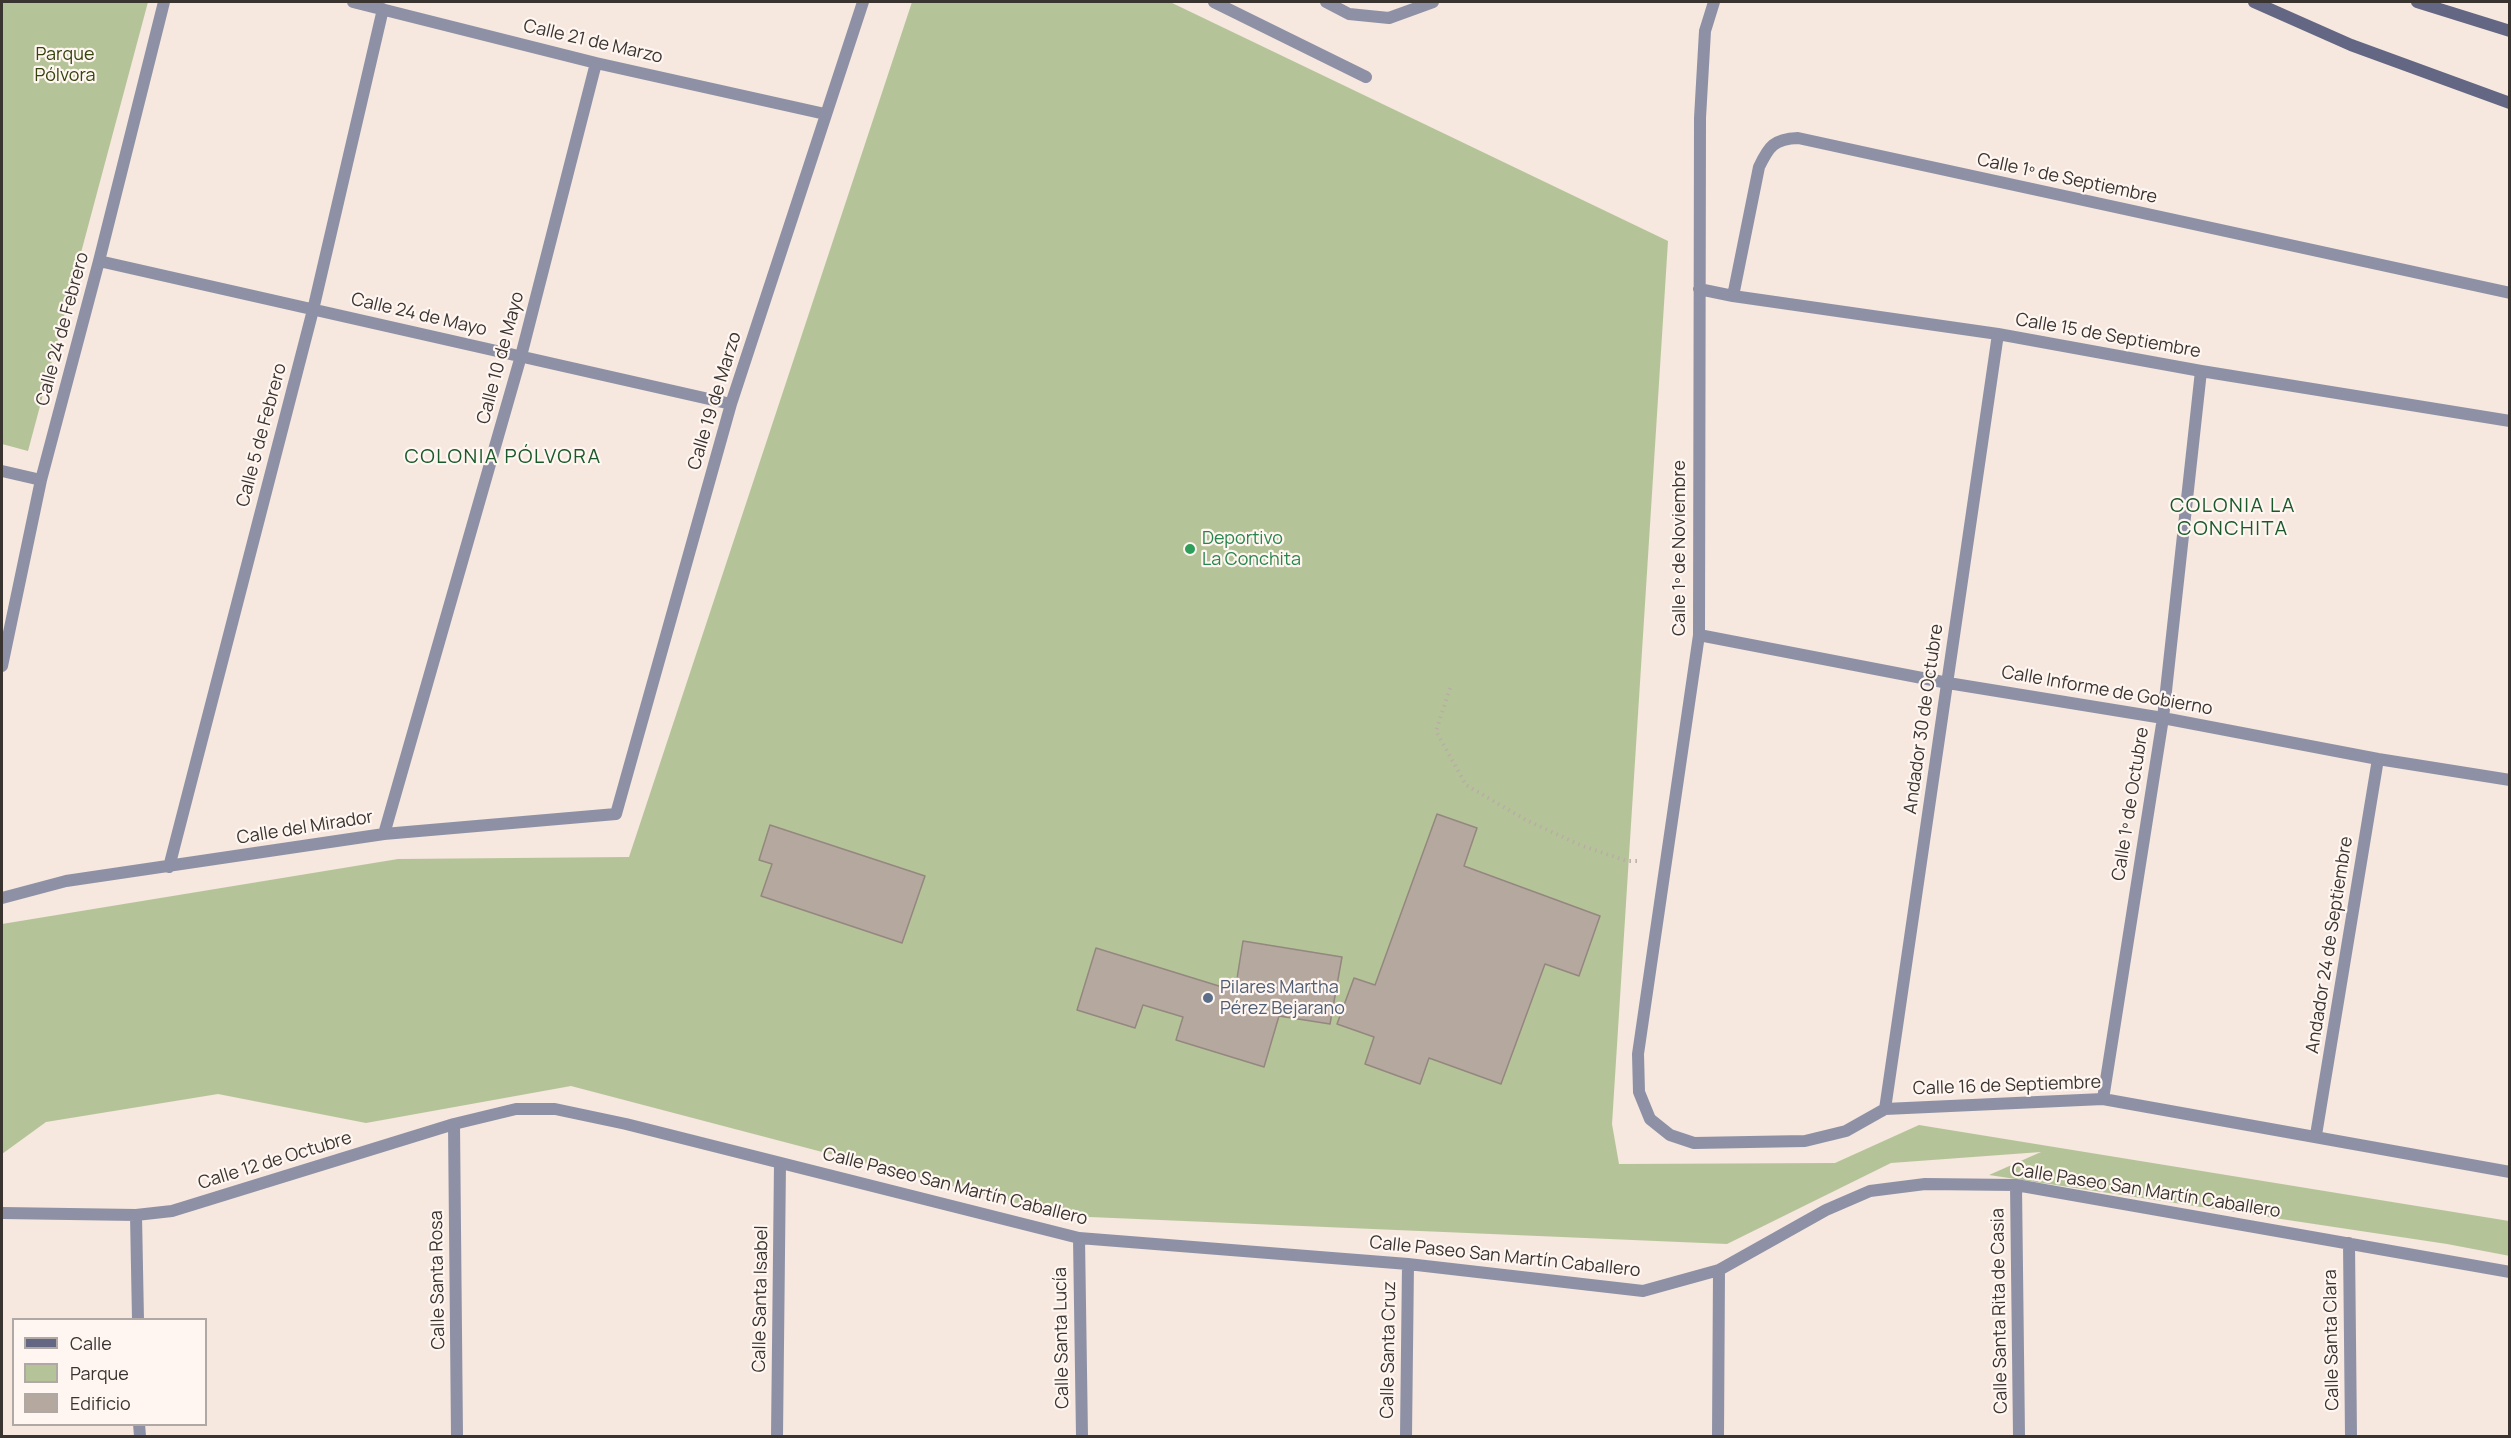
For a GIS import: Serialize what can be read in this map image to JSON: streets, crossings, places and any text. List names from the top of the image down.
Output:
{
  "streets": {
    "street": [
      "Calle 21 de Marzo",
      "Calle 1º de Septiembre",
      "Calle 24 de Mayo",
      "Calle 24 de Febrero",
      "Calle 15 de Septiembre",
      "Calle 10 de Mayo",
      "Calle 19 de Marzo",
      "Calle 5 de Febrero",
      "Calle 1º de Noviembre",
      "Calle Informe de Gobierno",
      "Andador 30 de Octubre",
      "Calle 1º de Octubre",
      "Calle del Mirador",
      "Andador 24 de Septiembre",
      "Calle 16 de Septiembre",
      "Calle 12 de Octubre",
      "Calle Paseo San Martín Caballero",
      "Calle Santa Rosa",
      "Calle Santa Isabel",
      "Calle Santa Rita de Casia",
      "Calle Santa Lucía",
      "Calle Santa Clara",
      "Calle Santa Cruz"
    ]
  },
  "crossings": [
    ["Calle 21 de Marzo", "Calle 10 de Mayo"],
    ["Calle 21 de Marzo", "Calle 19 de Marzo"],
    ["Calle 21 de Marzo", "Calle 5 de Febrero"],
    ["Calle 1º de Septiembre", "Calle 15 de Septiembre"],
    ["Calle 24 de Mayo", "Calle 24 de Febrero"],
    ["Calle 24 de Mayo", "Calle 10 de Mayo"],
    ["Calle 24 de Mayo", "Calle 19 de Marzo"],
    ["Calle 24 de Mayo", "Calle 5 de Febrero"],
    ["Calle 15 de Septiembre", "Calle 1º de Noviembre"],
    ["Calle 15 de Septiembre", "Andador 30 de Octubre"],
    ["Calle 15 de Septiembre", "Calle 1º de Octubre"],
    ["Calle 10 de Mayo", "Calle del Mirador"],
    ["Calle 19 de Marzo", "Calle del Mirador"],
    ["Calle 5 de Febrero", "Calle del Mirador"],
    ["Calle 1º de Noviembre", "Calle Informe de Gobierno"],
    ["Calle 1º de Noviembre", "Calle 16 de Septiembre"],
    ["Calle Informe de Gobierno", "Andador 30 de Octubre"],
    ["Calle Informe de Gobierno", "Calle 1º de Octubre"],
    ["Calle Informe de Gobierno", "Andador 24 de Septiembre"],
    ["Andador 30 de Octubre", "Calle 16 de Septiembre"],
    ["Calle 1º de Octubre", "Calle 16 de Septiembre"],
    ["Andador 24 de Septiembre", "Calle 16 de Septiembre"],
    ["Calle 12 de Octubre", "Calle Paseo San Martín Caballero"],
    ["Calle 12 de Octubre", "Calle Santa Rosa"],
    ["Calle Paseo San Martín Caballero", "Calle Santa Isabel"],
    ["Calle Paseo San Martín Caballero", "Calle Santa Rita de Casia"],
    ["Calle Paseo San Martín Caballero", "Calle Santa Lucía"],
    ["Calle Paseo San Martín Caballero", "Calle Santa Clara"],
    ["Calle Paseo San Martín Caballero", "Calle Santa Cruz"]
  ],
  "districts": ["COLONIA PÓLVORA", "COLONIA LA CONCHITA"],
  "parks": ["Parque Pólvora"],
  "places": ["Deportivo La Conchita", "Pilares Martha Pérez Bejarano"],
  "legend": ["Calle", "Parque", "Edificio"]
}
